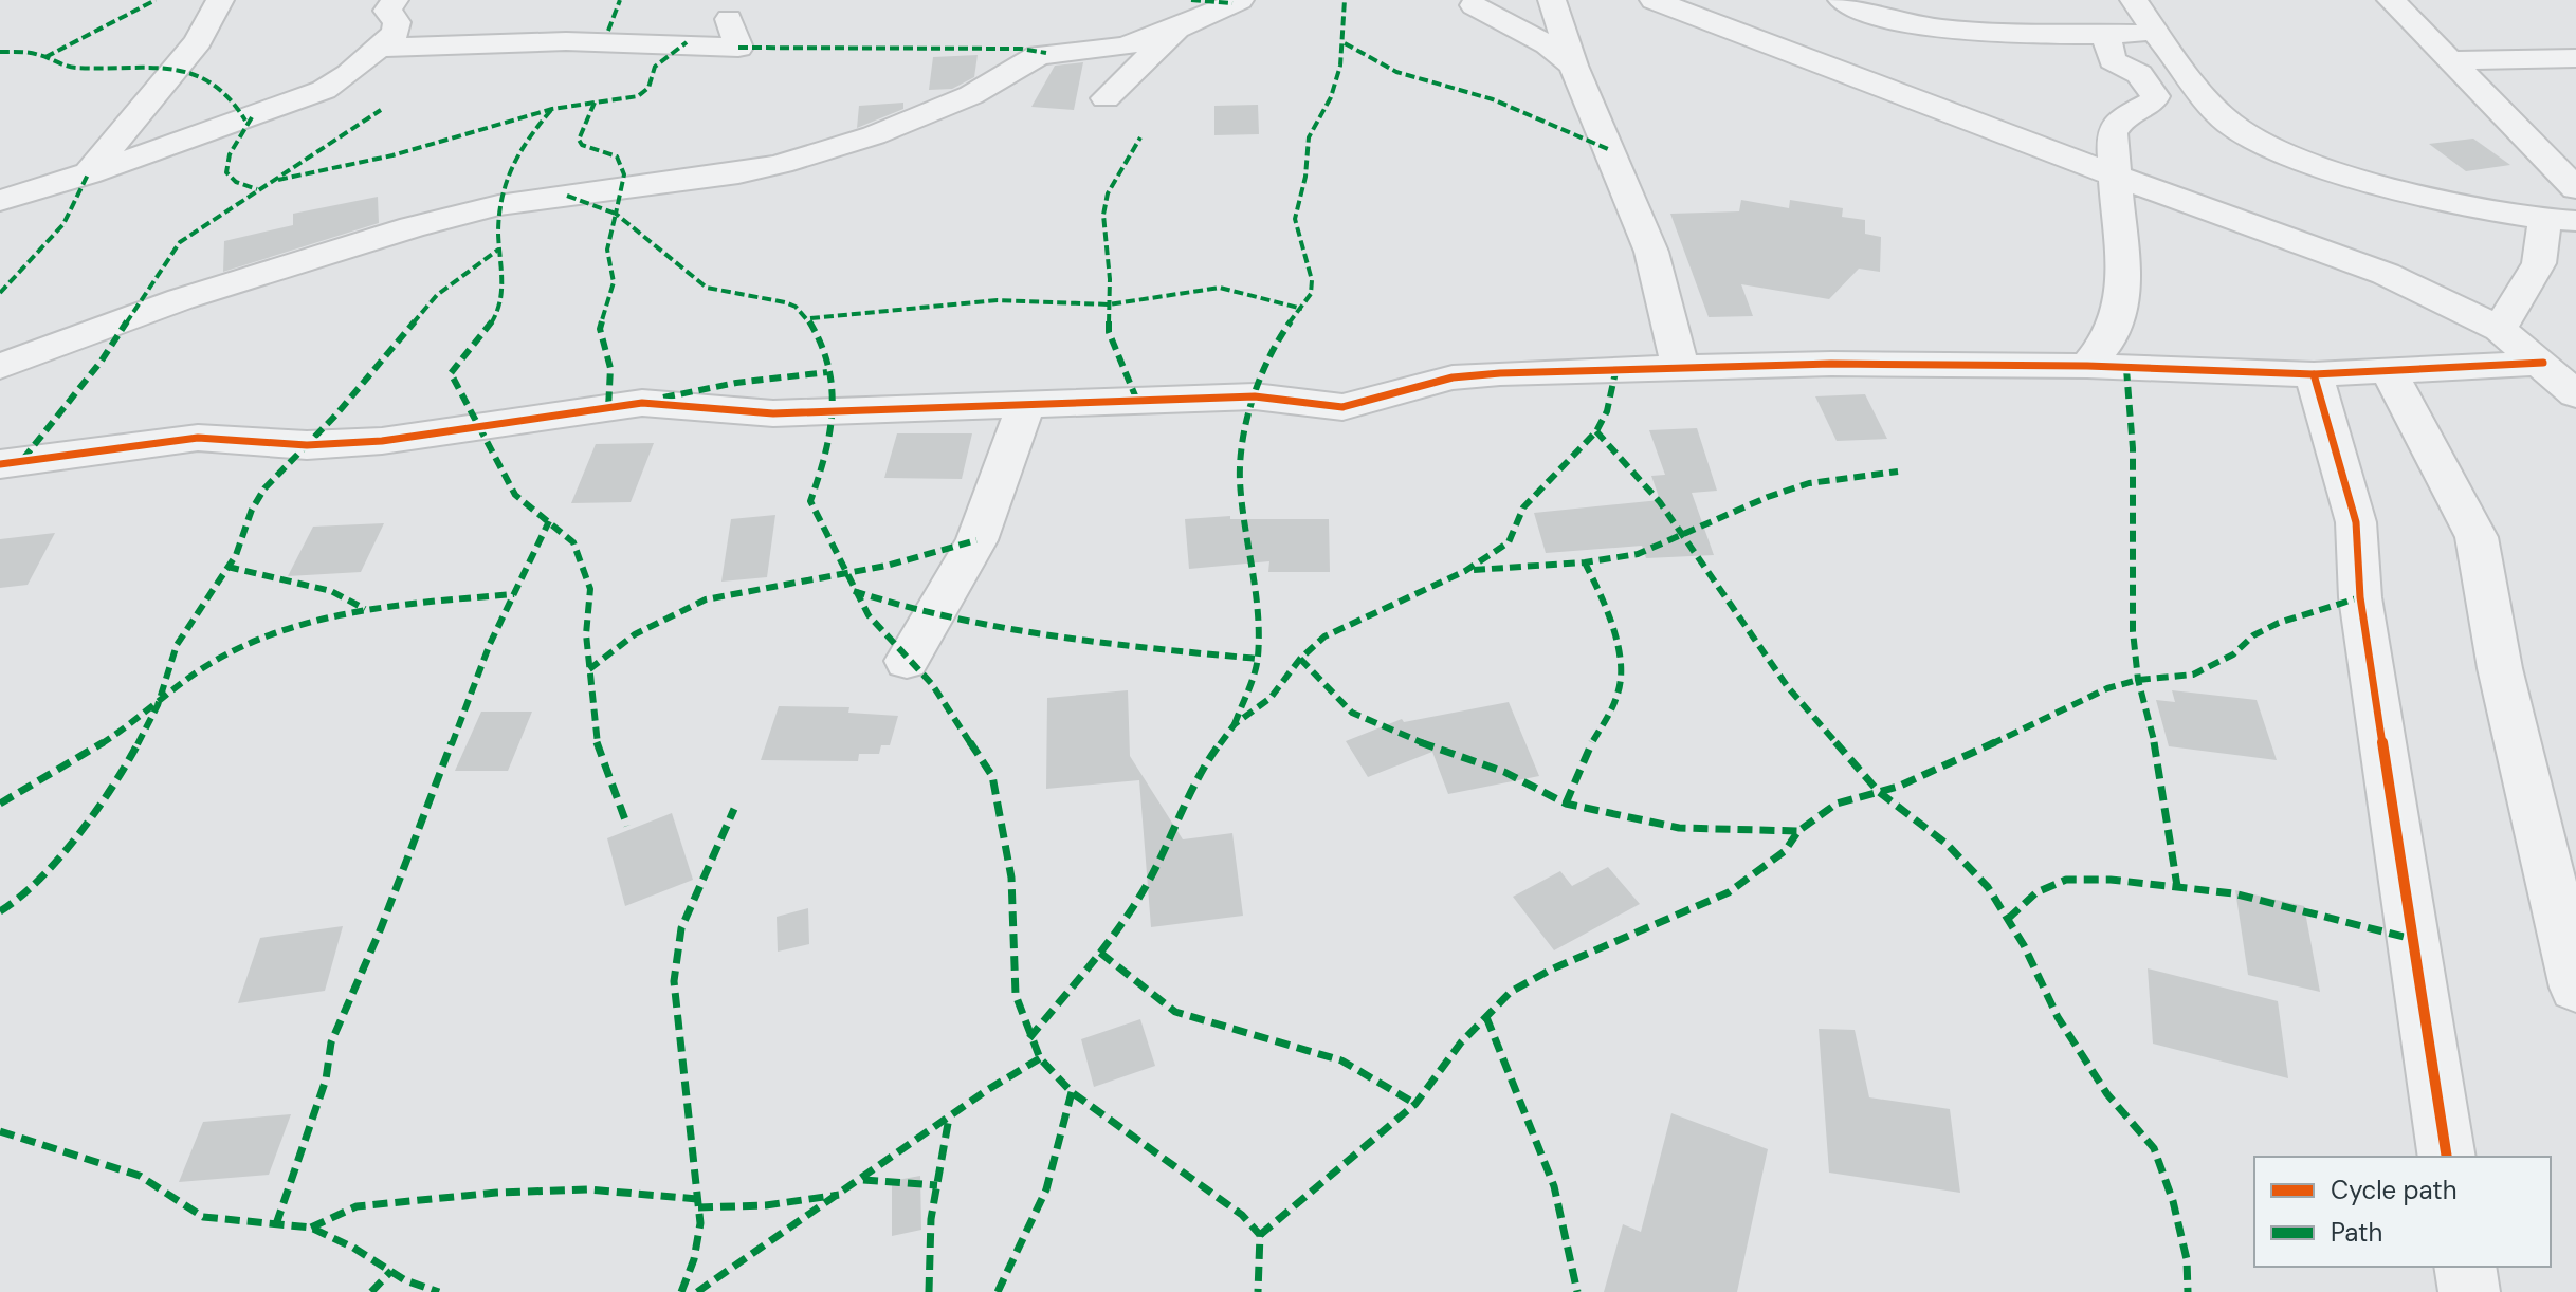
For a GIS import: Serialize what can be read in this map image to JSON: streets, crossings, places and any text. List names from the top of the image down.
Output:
{
  "legend": ["Cycle path", "Path"]
}
